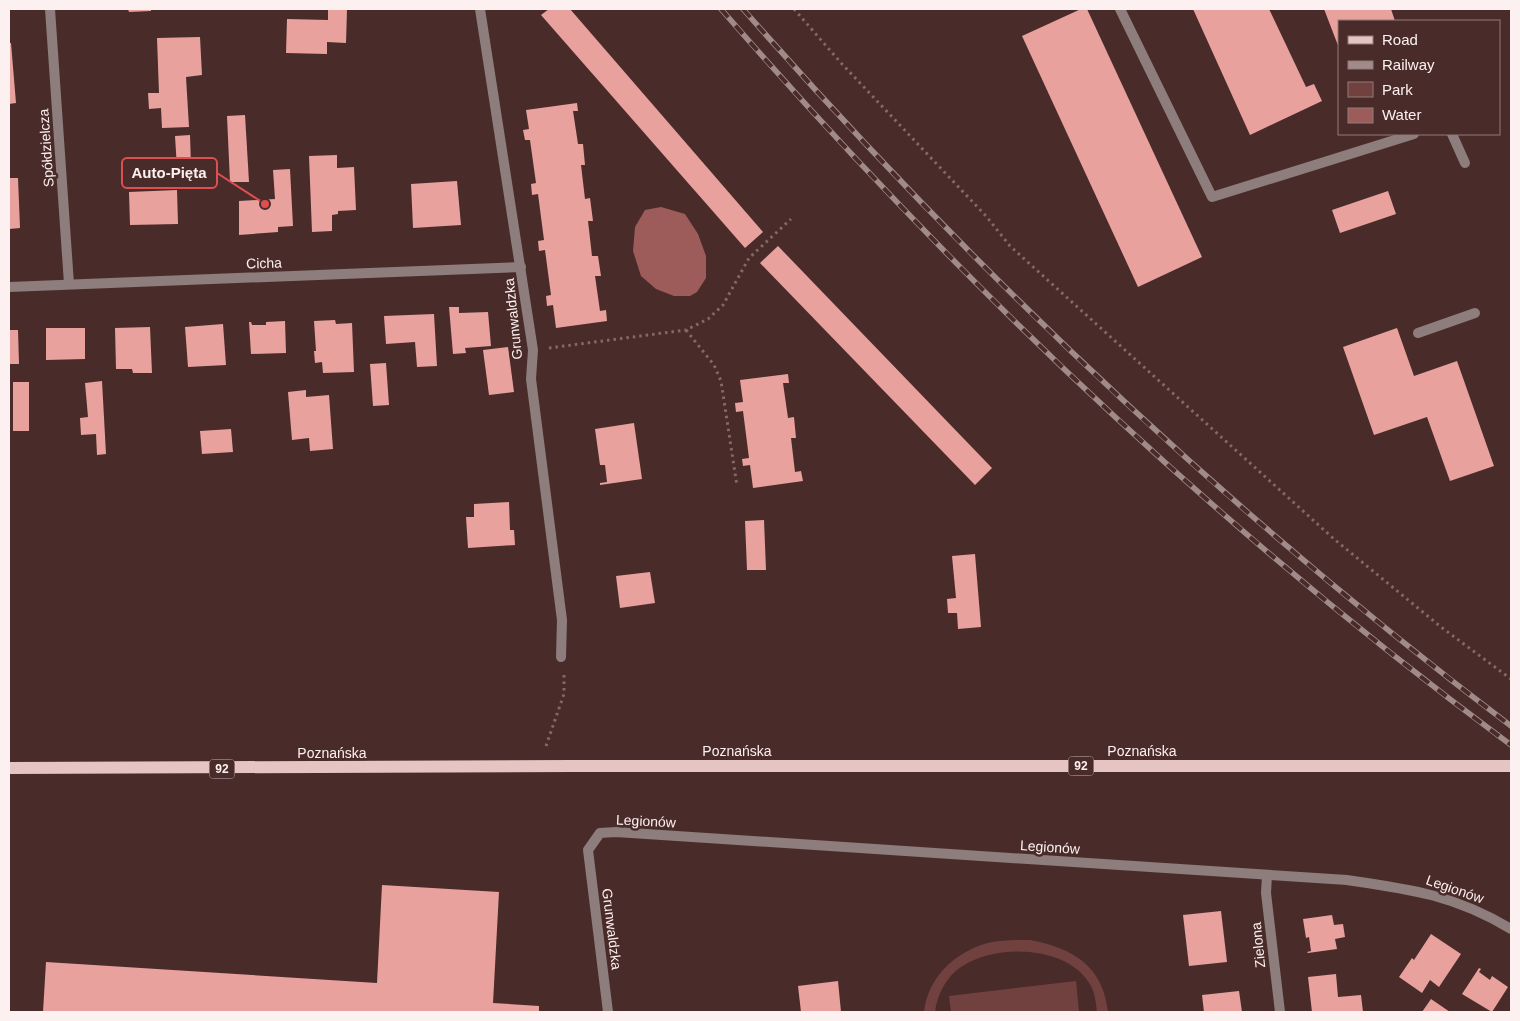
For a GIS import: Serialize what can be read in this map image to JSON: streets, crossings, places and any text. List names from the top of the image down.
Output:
{
  "streets": {
    "main road": ["Poznańska", "92"],
    "street": [
      "Spółdzielcza",
      "Cicha",
      "Grunwaldzka",
      "Legionów",
      "Zielona"
    ]
  },
  "crossings": [
    ["Spółdzielcza", "Cicha"],
    ["Cicha", "Grunwaldzka"],
    ["Grunwaldzka", "Legionów"],
    ["Legionów", "Zielona"]
  ],
  "places": ["Auto-Pięta"],
  "legend": [
    "Road",
    "Railway",
    "Park",
    "Water"
  ]
}
